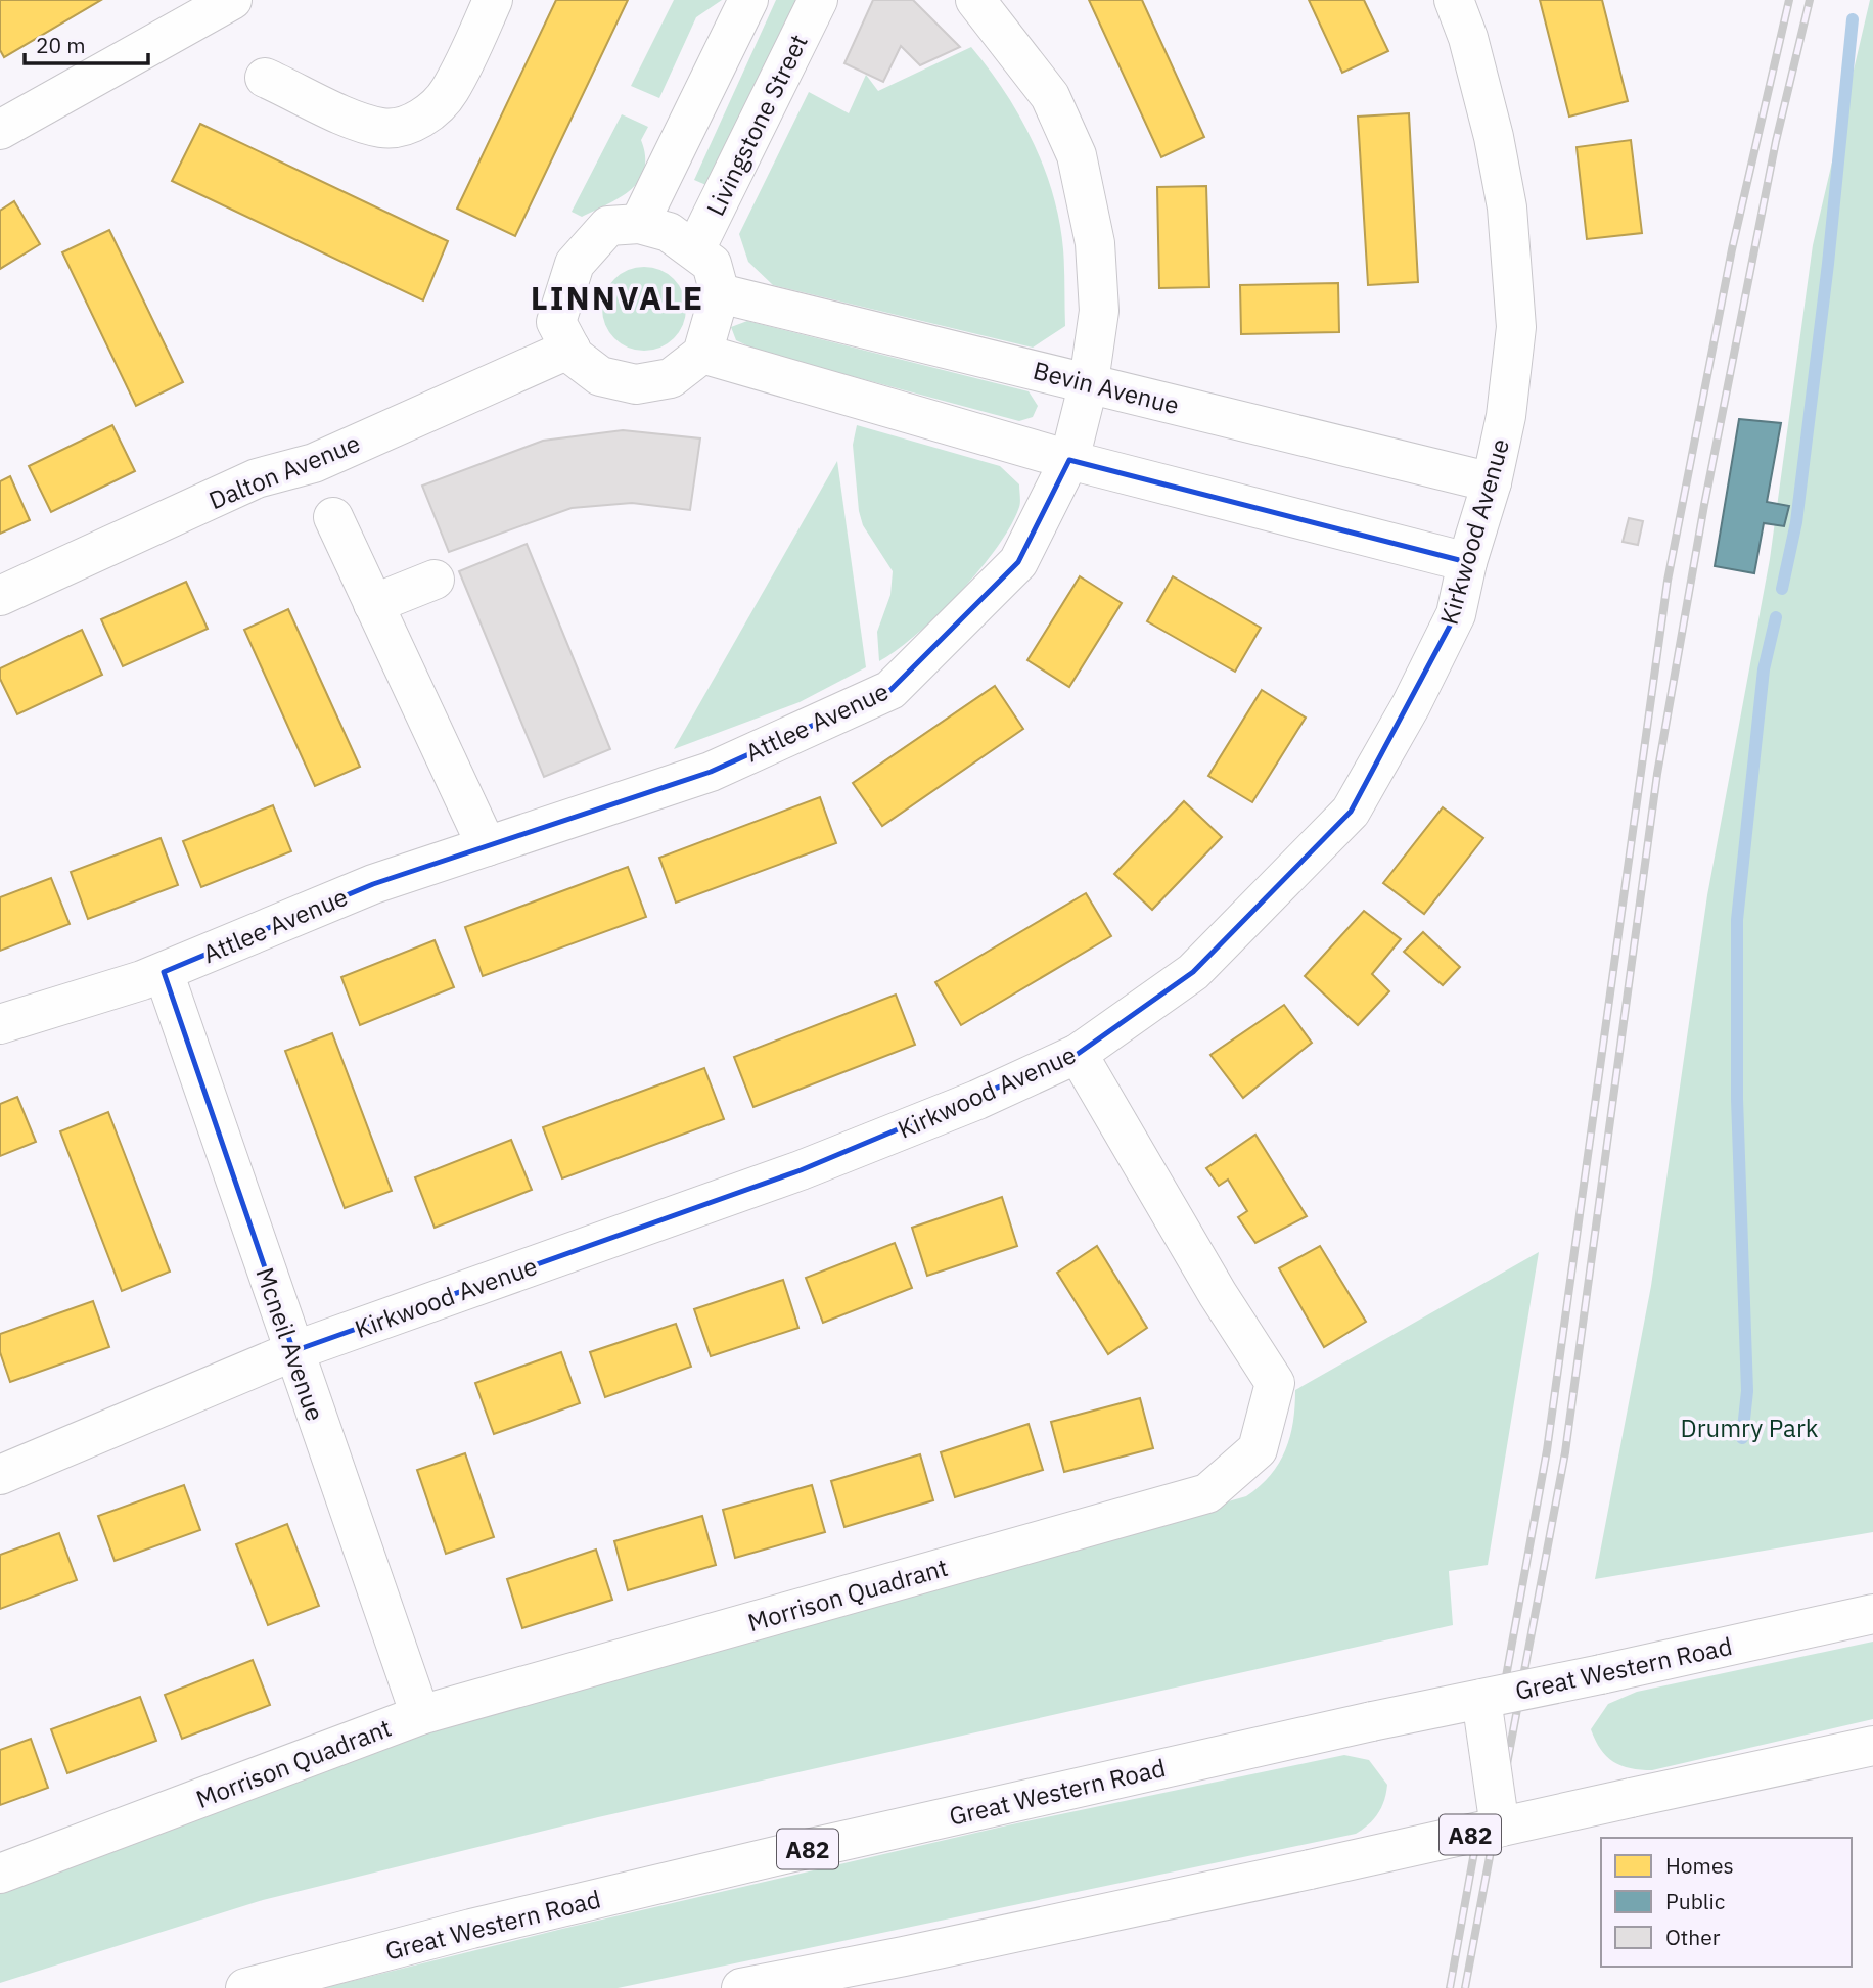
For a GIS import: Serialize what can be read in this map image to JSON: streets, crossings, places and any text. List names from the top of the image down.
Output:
{
  "streets": {
    "street": [
      "Livingstone Street",
      "Bevin Avenue",
      "Dalton Avenue",
      "Kirkwood Avenue",
      "Attlee Avenue",
      "Mcneil Avenue",
      "Morrison Quadrant",
      "Great Western Road",
      "A82"
    ]
  },
  "crossings": [
    ["Livingstone Street", "Bevin Avenue"],
    ["Livingstone Street", "Dalton Avenue"],
    ["Bevin Avenue", "Dalton Avenue"],
    ["Bevin Avenue", "Kirkwood Avenue"],
    ["Bevin Avenue", "Attlee Avenue"],
    ["Kirkwood Avenue", "Mcneil Avenue"],
    ["Kirkwood Avenue", "Morrison Quadrant"],
    ["Attlee Avenue", "Mcneil Avenue"],
    ["Mcneil Avenue", "Morrison Quadrant"]
  ],
  "districts": ["LINNVALE"],
  "parks": ["Drumry Park"],
  "legend": ["Homes", "Public", "Other"],
  "scale_bar": "20 m"
}
